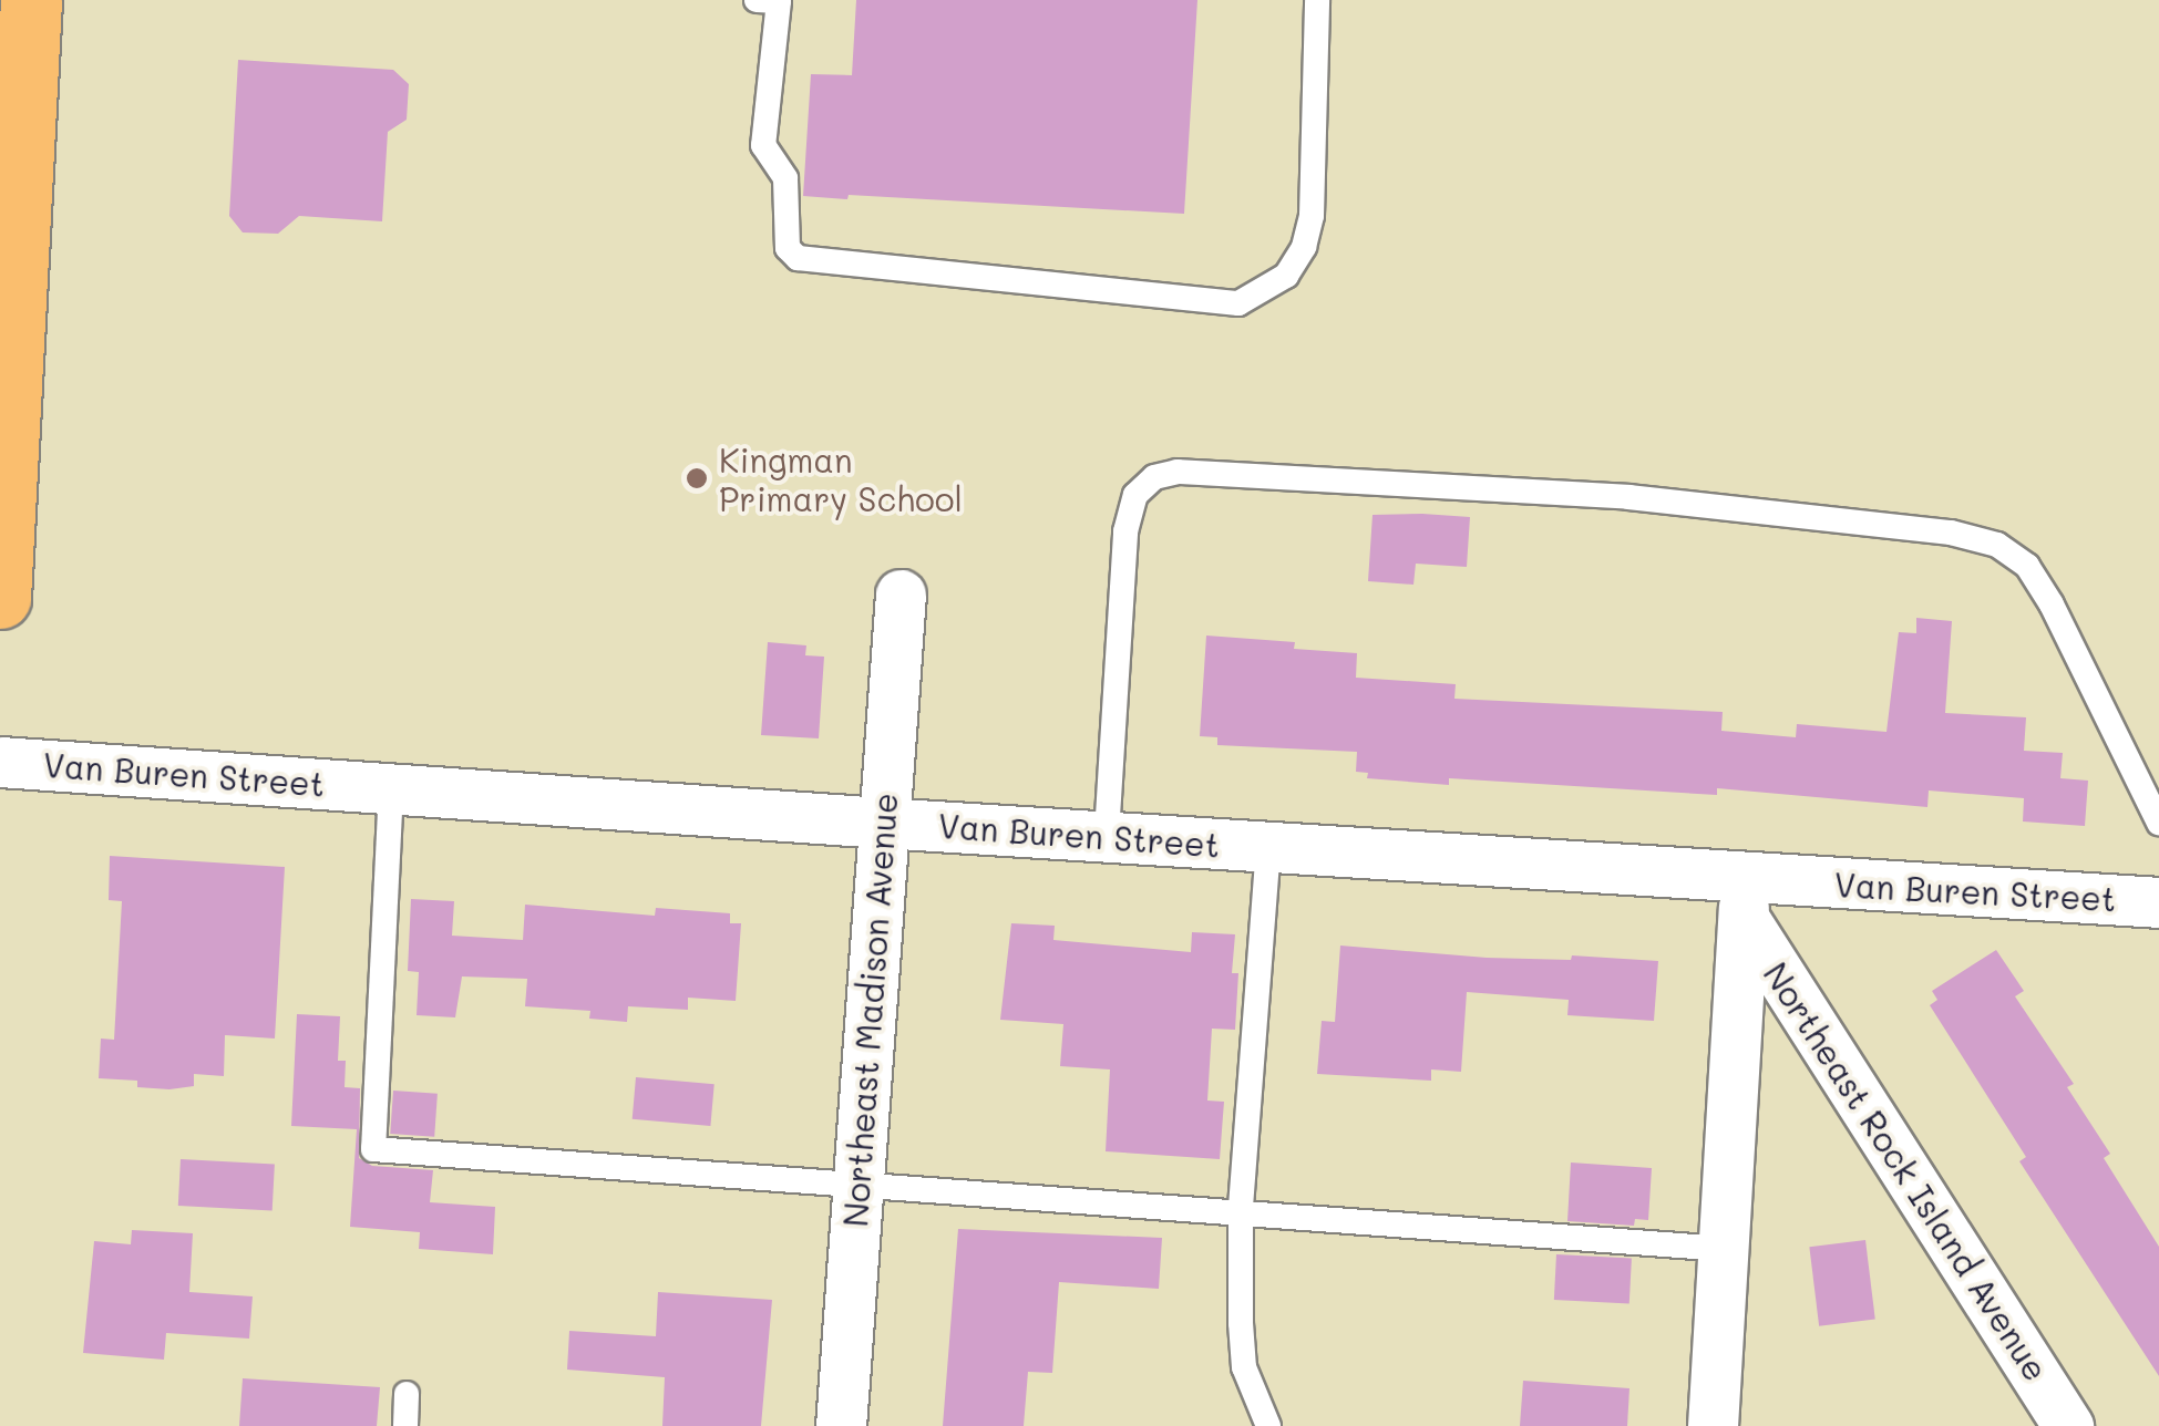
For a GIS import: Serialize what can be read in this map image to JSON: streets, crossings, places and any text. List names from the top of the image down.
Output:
{
  "streets": {
    "street": ["Van Buren Street", "Northeast Madison Avenue", "Northeast Rock Island Avenue"]
  },
  "crossings": [
    ["Van Buren Street", "Northeast Madison Avenue"],
    ["Van Buren Street", "Northeast Rock Island Avenue"]
  ],
  "places": ["Kingman Primary School"]
}
